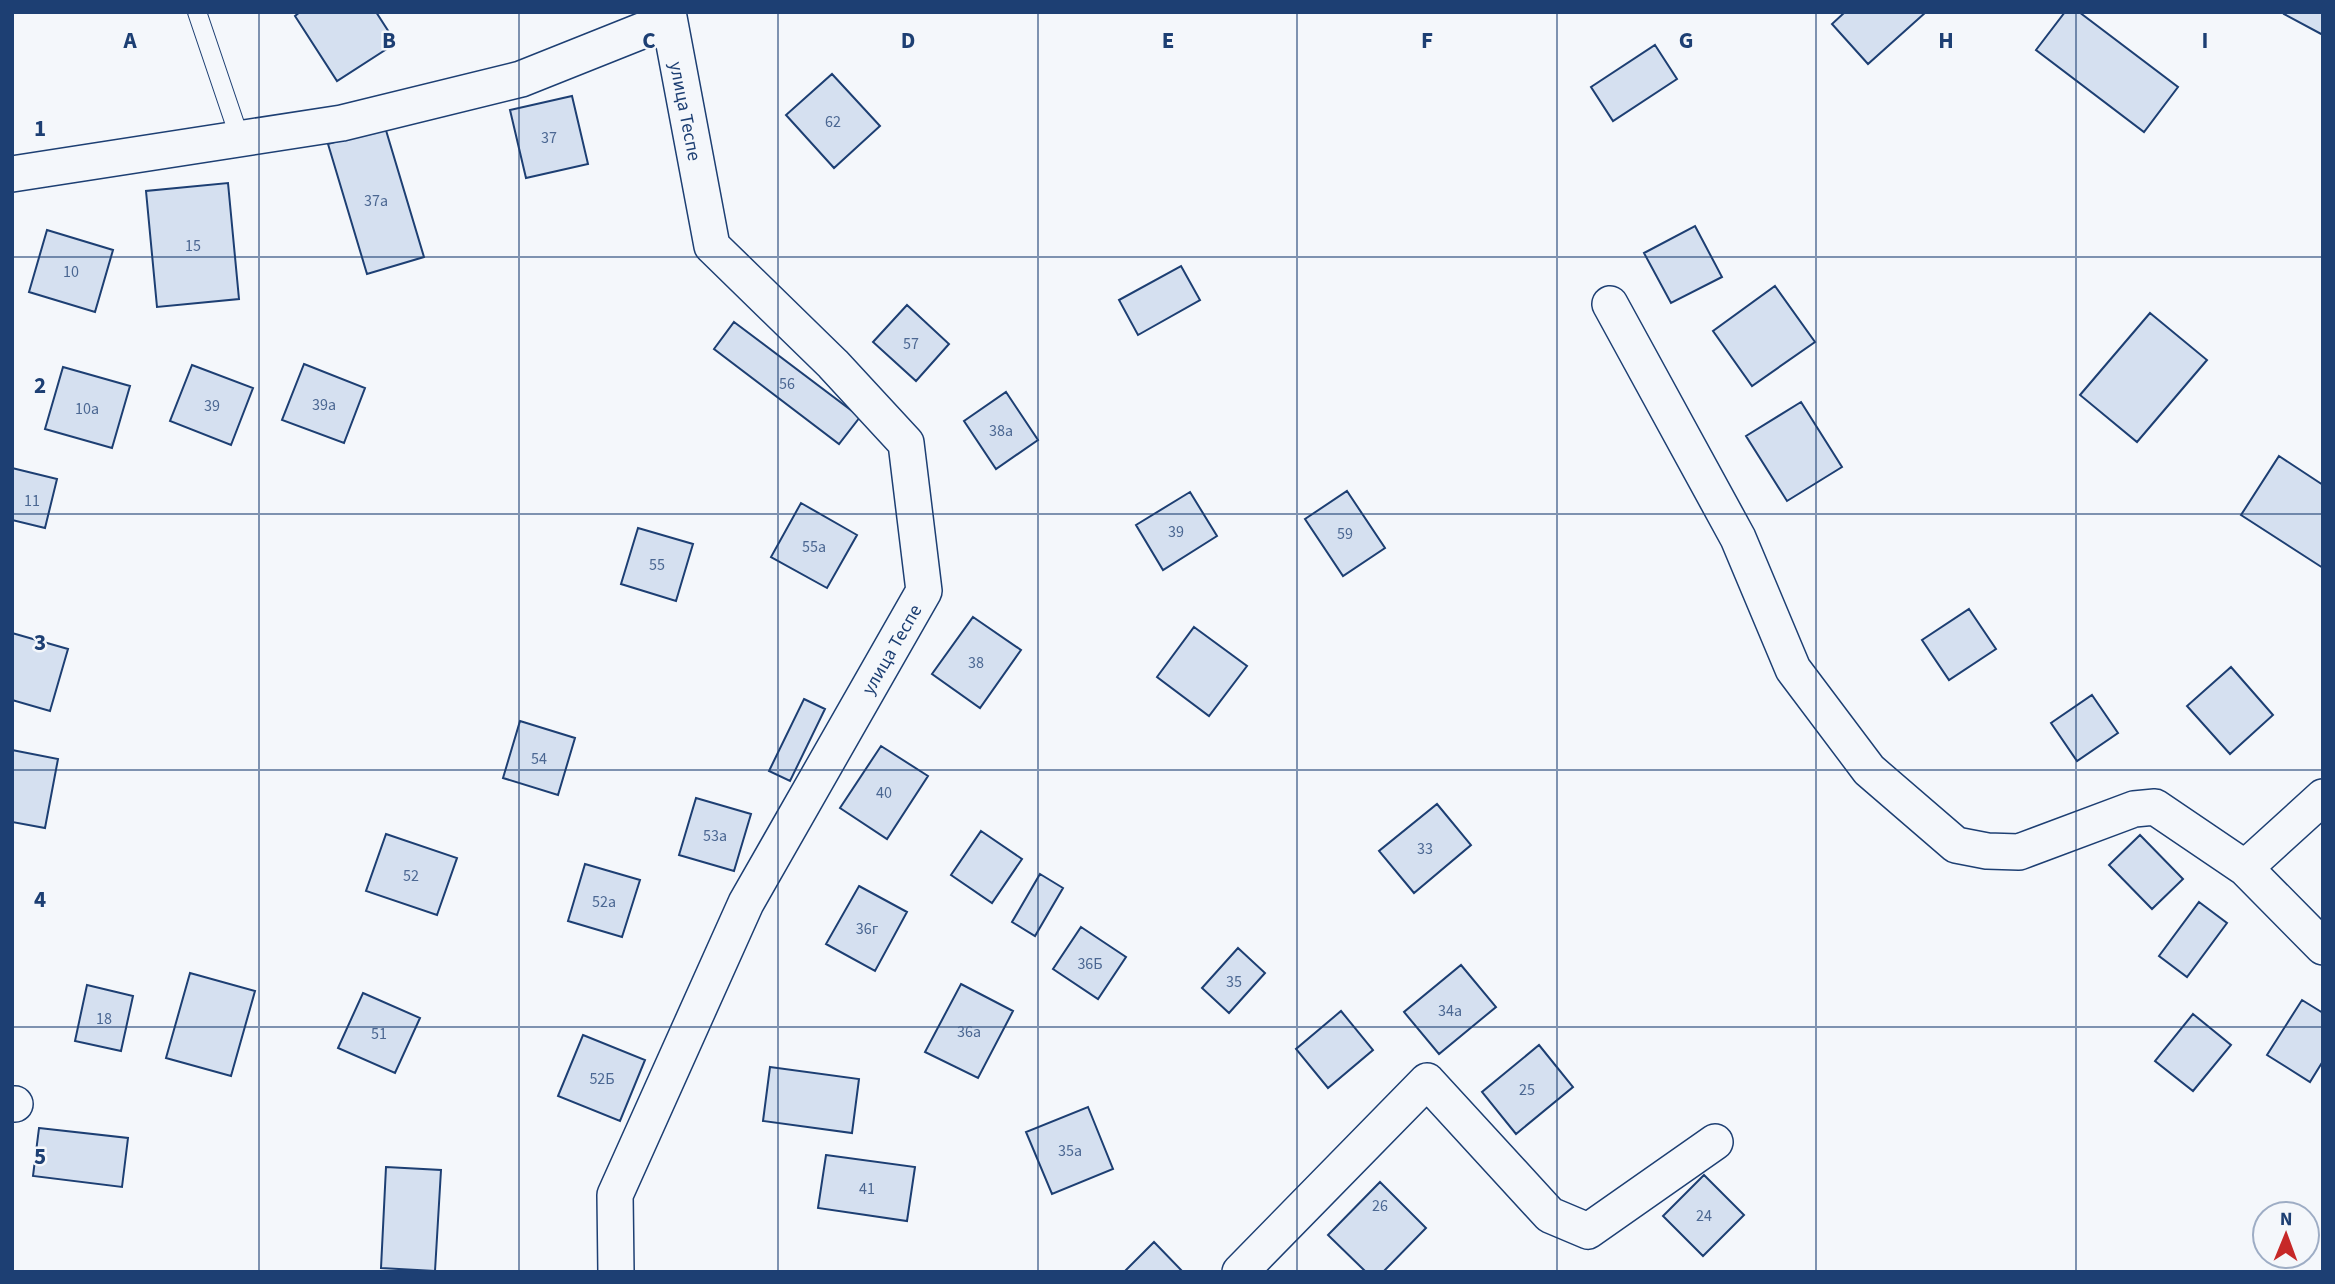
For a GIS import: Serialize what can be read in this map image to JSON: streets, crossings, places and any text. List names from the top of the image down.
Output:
{
  "streets": {
    "street": ["улица Теспе"]
  },
  "house_numbers": [
    "62",
    "37",
    "37а",
    "15",
    "10",
    "57",
    "56",
    "39а",
    "39",
    "10а",
    "38а",
    "11",
    "39",
    "59",
    "55а",
    "55",
    "38",
    "54",
    "40",
    "53а",
    "33",
    "52",
    "52а",
    "36г",
    "36Б",
    "35",
    "34а",
    "18",
    "36а",
    "51",
    "52Б",
    "25",
    "35а",
    "41",
    "26",
    "24"
  ],
  "north": "top",
  "grid": {
    "columns": [
      "A",
      "B",
      "C",
      "D",
      "E",
      "F",
      "G",
      "H",
      "I"
    ],
    "rows": [
      "1",
      "2",
      "3",
      "4",
      "5"
    ]
  }
}
